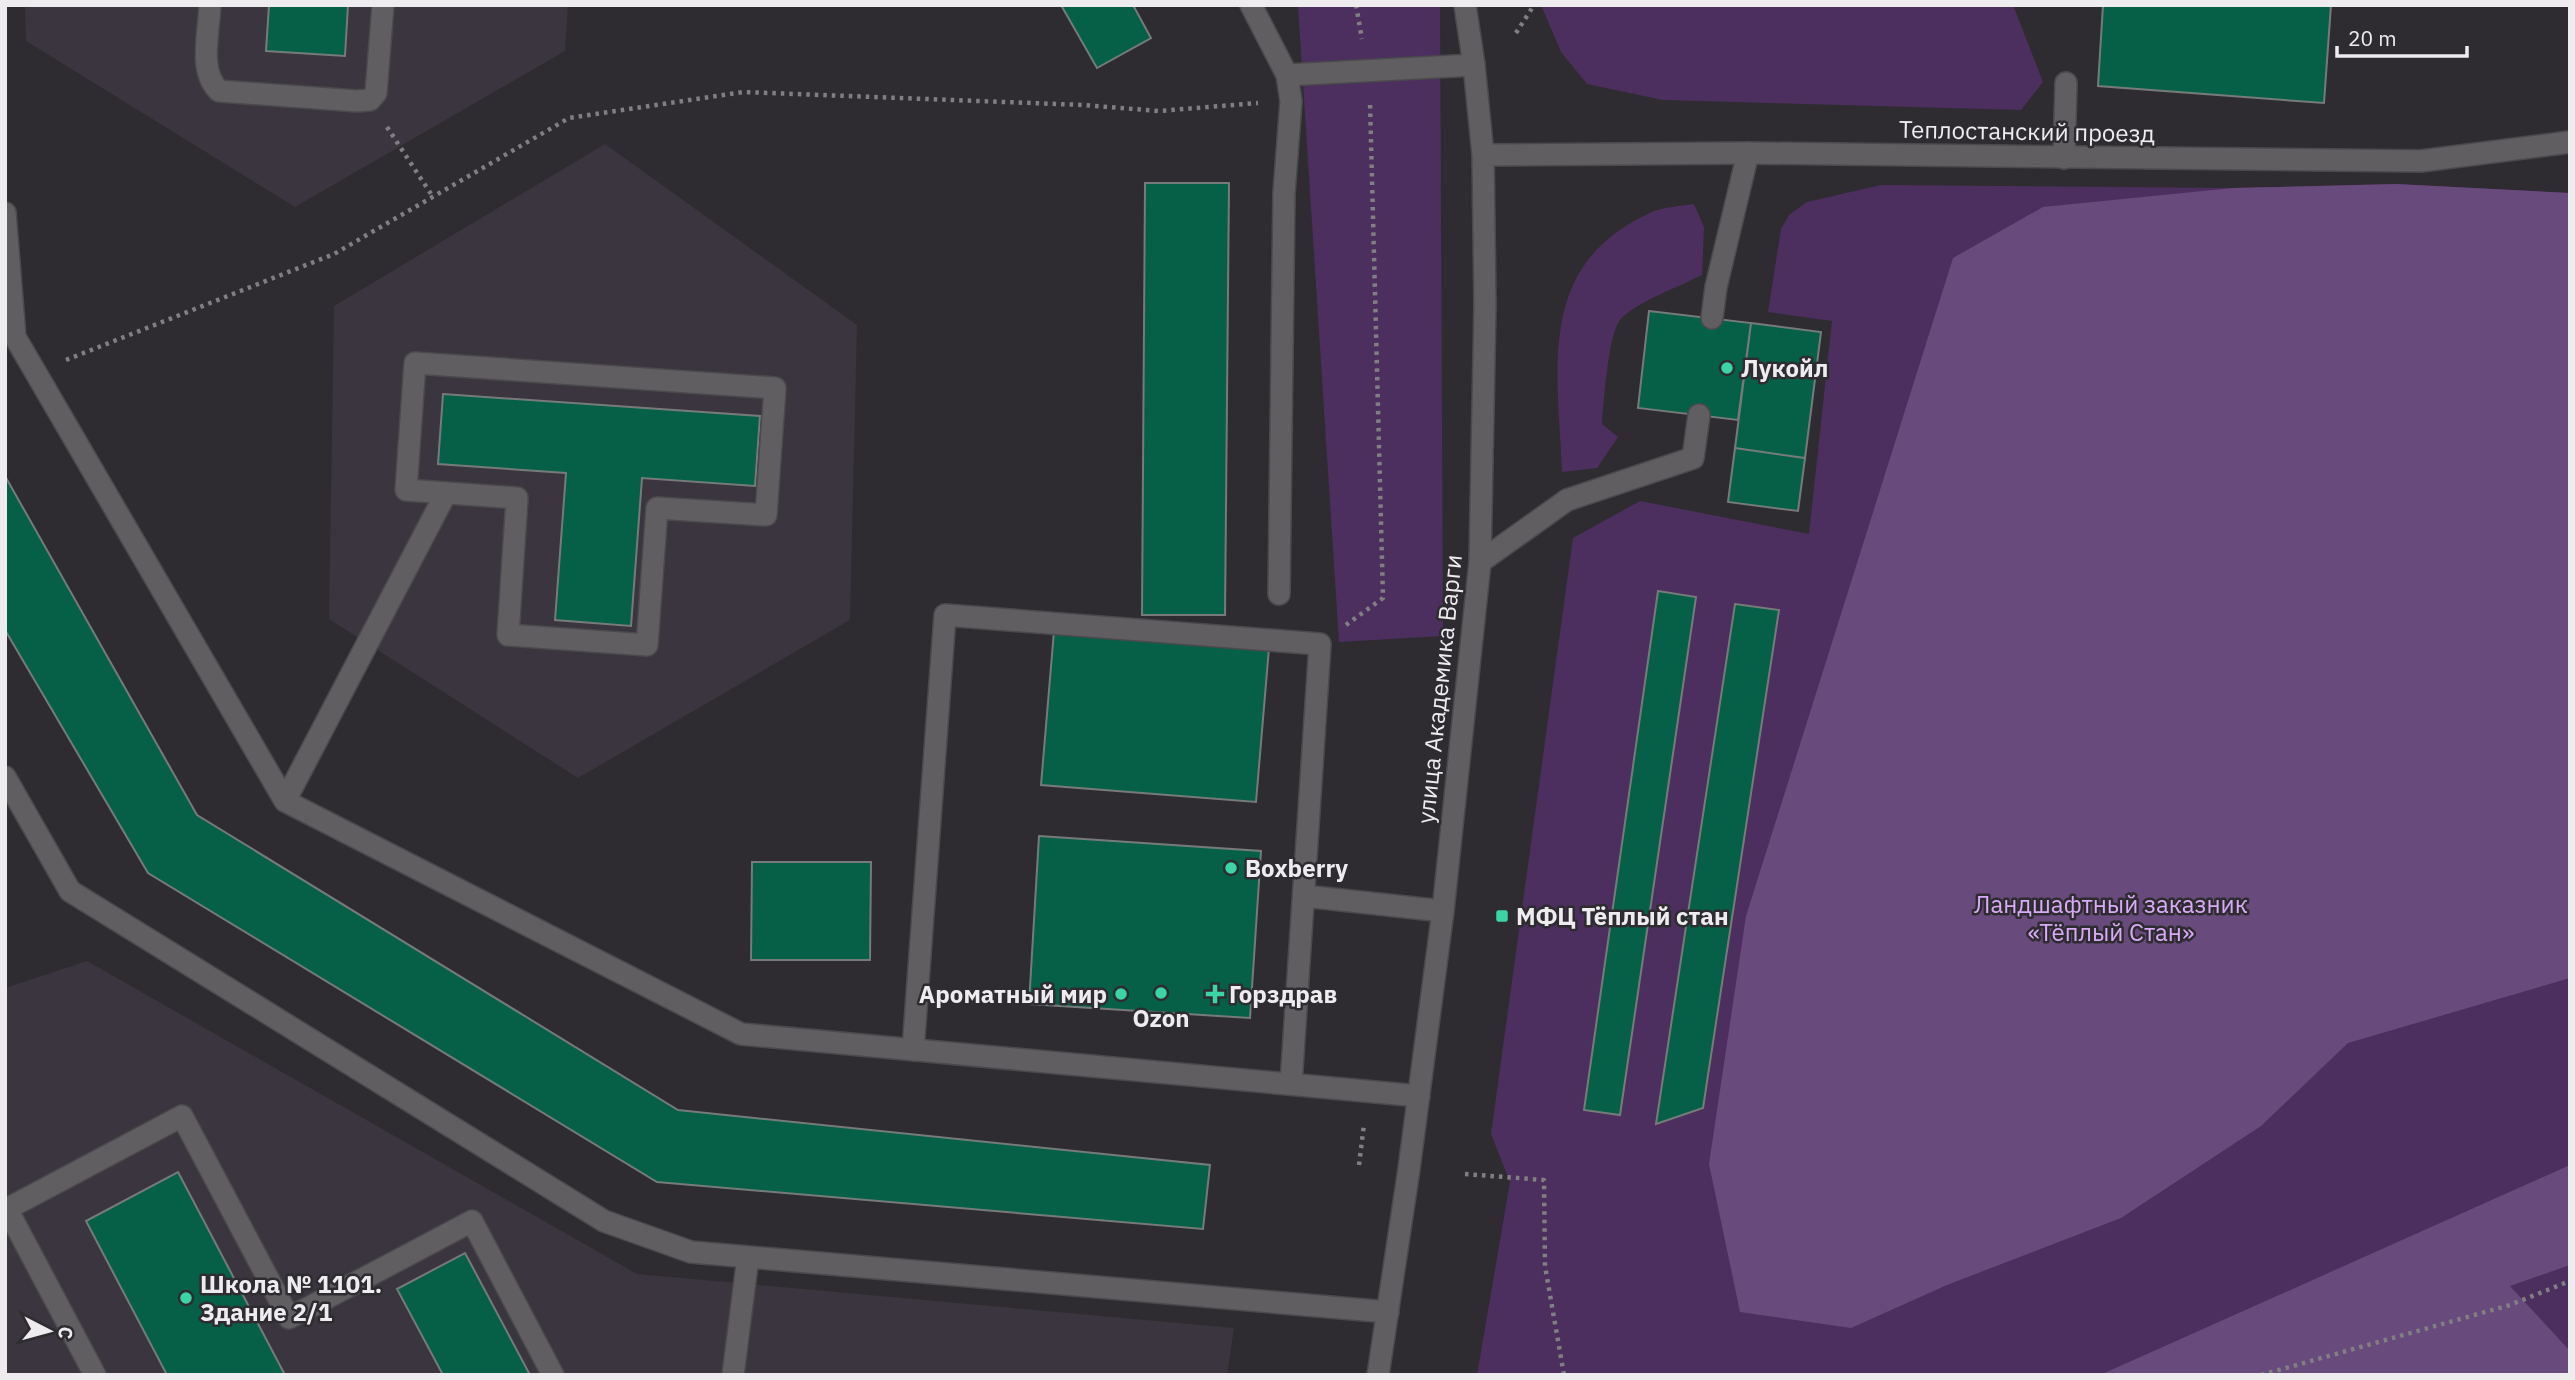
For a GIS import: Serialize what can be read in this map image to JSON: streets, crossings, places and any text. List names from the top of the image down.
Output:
{
  "streets": {
    "street": ["Теплостанский проезд", "улица Академика Варги"]
  },
  "crossings": [
    ["Теплостанский проезд", "улица Академика Варги"]
  ],
  "parks": ["Ландшафтный заказник «Тёплый Стан»"],
  "places": {
    "other": [
      "Лукойл",
      "Boxberry",
      "Ozon",
      "Ароматный мир",
      "Школа № 1101. Здание 2/1"
    ],
    "transit": ["МФЦ Тёплый стан"],
    "health": ["Горздрав"]
  },
  "scale_bar": "20 m",
  "north": "right"
}
